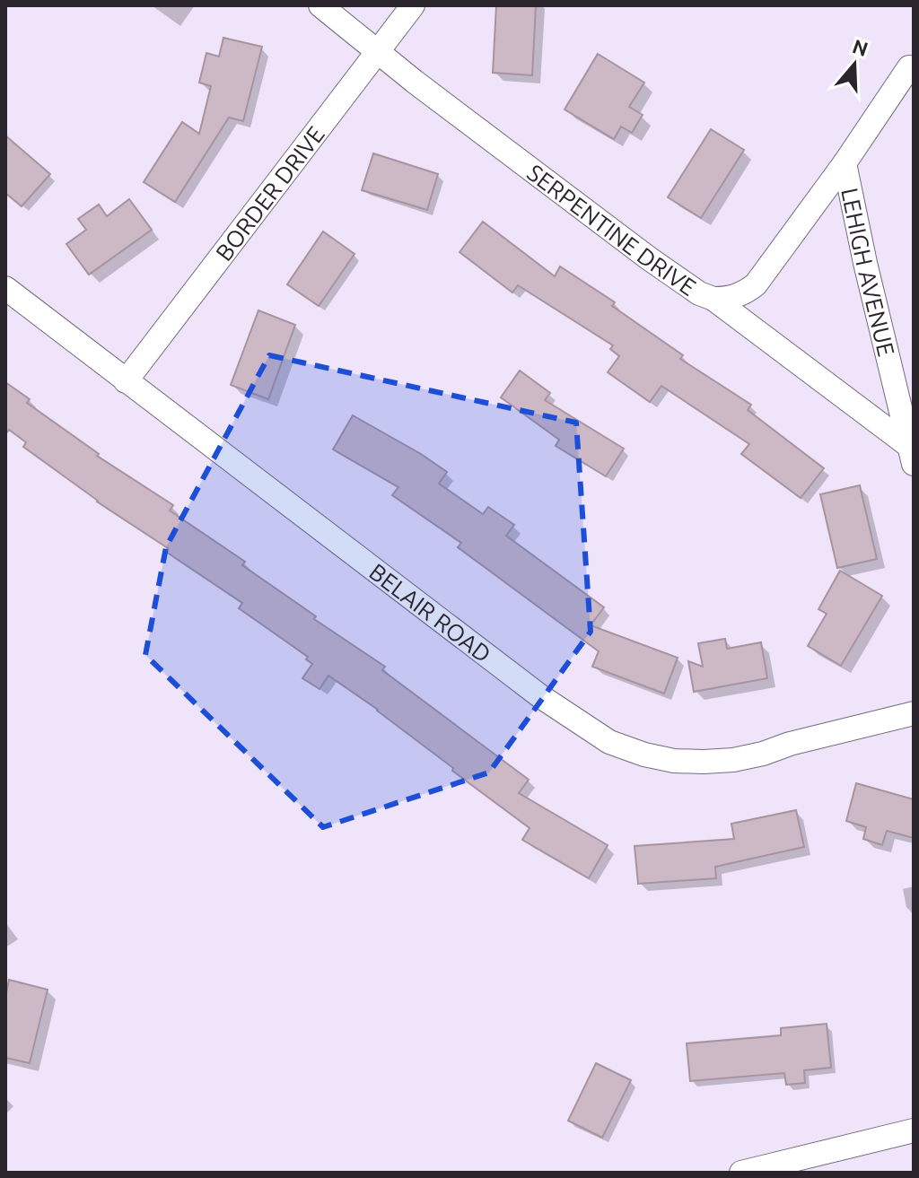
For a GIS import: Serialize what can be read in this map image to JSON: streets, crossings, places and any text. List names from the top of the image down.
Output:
{
  "streets": {
    "street": [
      "BORDER DRIVE",
      "SERPENTINE DRIVE",
      "LEHIGH AVENUE",
      "BELAIR ROAD"
    ]
  },
  "crossings": [
    ["BORDER DRIVE", "SERPENTINE DRIVE"],
    ["BORDER DRIVE", "BELAIR ROAD"],
    ["SERPENTINE DRIVE", "LEHIGH AVENUE"]
  ],
  "north": "top"
}
